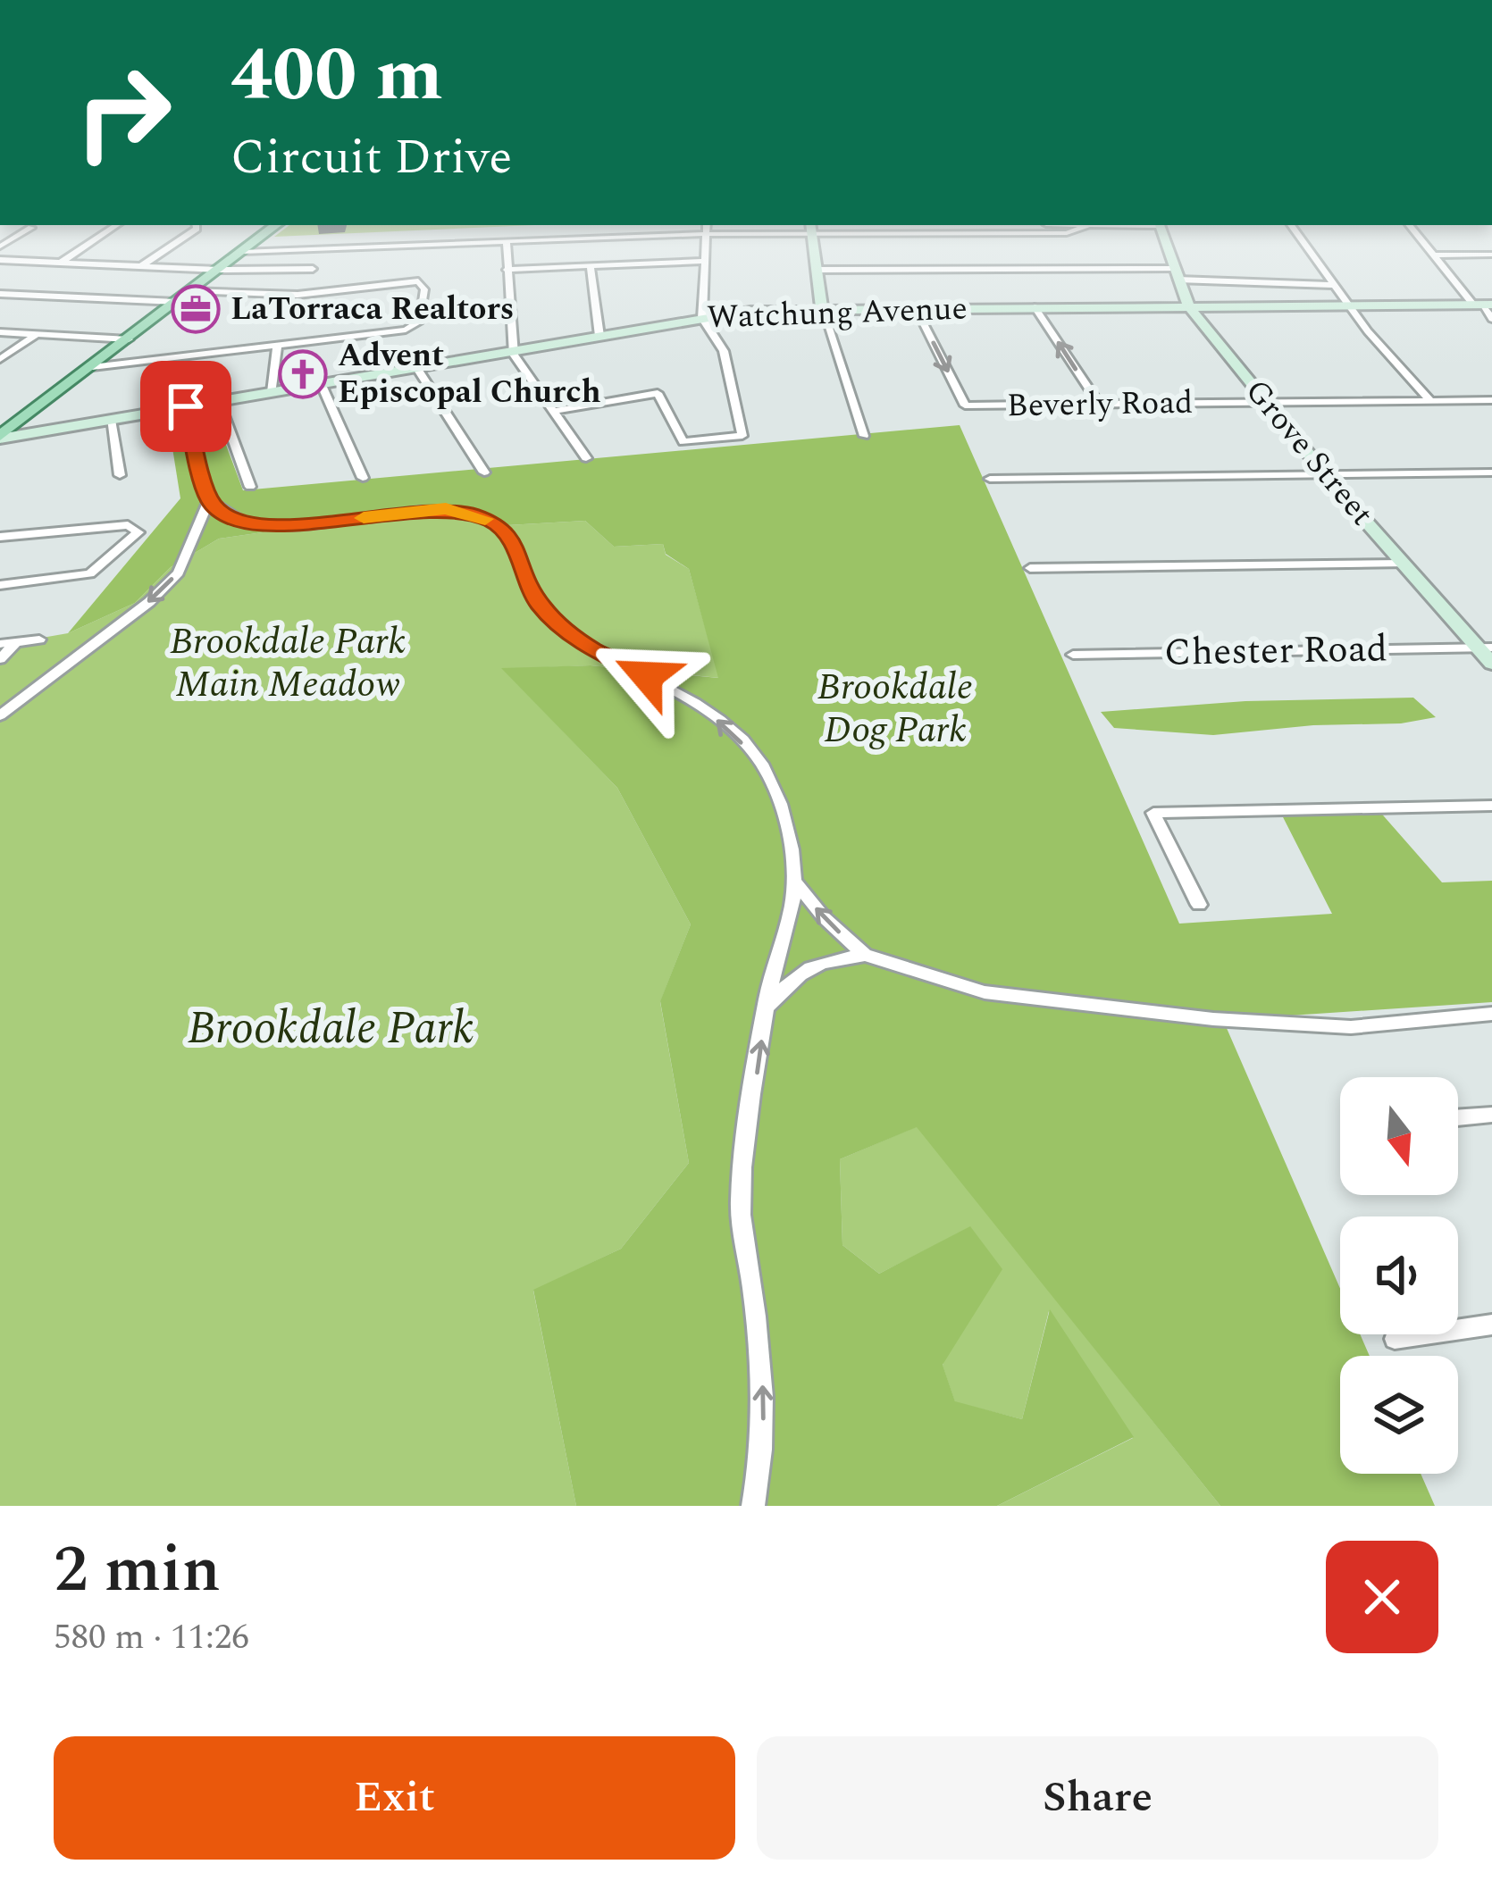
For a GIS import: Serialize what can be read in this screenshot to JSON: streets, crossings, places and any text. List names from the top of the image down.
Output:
{
  "streets": {
    "main road": ["Watchung Avenue", "Grove Street"],
    "street": ["Beverly Road", "Chester Road"]
  },
  "crossings": [
    ["Watchung Avenue", "Beverly Road"],
    ["Watchung Avenue", "Grove Street"],
    ["Beverly Road", "Grove Street"],
    ["Grove Street", "Chester Road"]
  ],
  "parks": ["Brookdale Park Main Meadow", "Brookdale Dog Park", "Brookdale Park"],
  "places": {
    "office": ["LaTorraca Realtors"],
    "church": ["Advent Episcopal Church"]
  },
  "north": "bottom",
  "page": {
    "turn": ["400 m", "Circuit Drive"],
    "heading": ["2 min", "580 m · 11:26"],
    "buttons": ["Exit", "Share"]
  }
}
